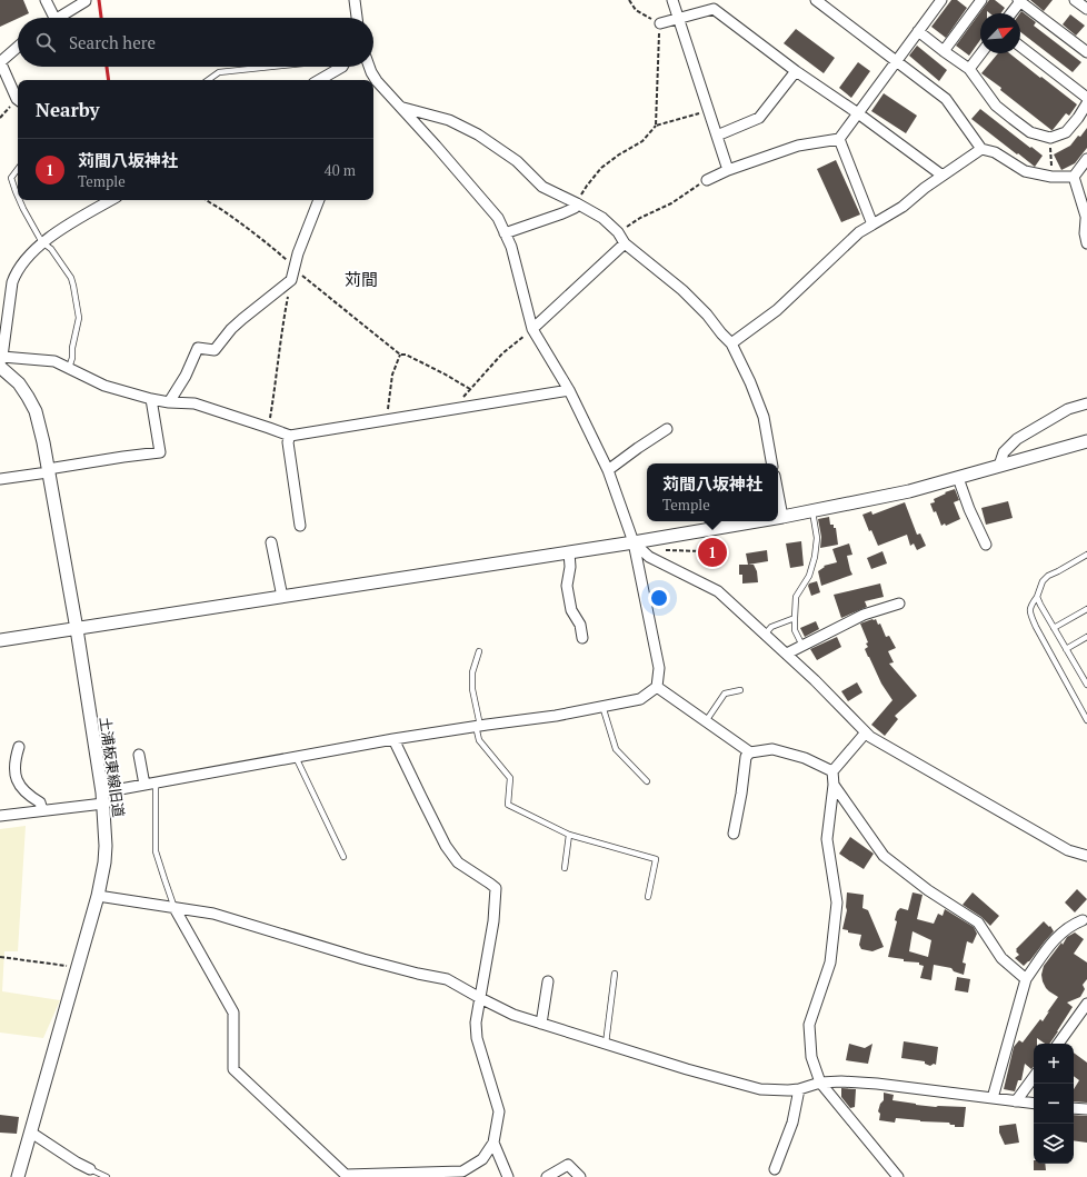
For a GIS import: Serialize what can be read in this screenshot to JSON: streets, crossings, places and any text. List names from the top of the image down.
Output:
{
  "streets": {
    "street": ["土浦板東線旧道"]
  },
  "districts": ["苅間"],
  "north": "top right",
  "page": {
    "search": "Search here",
    "heading": "Nearby",
    "list": [
      {
        "mark": "1",
        "name": "苅間八坂神社",
        "note": "Temple",
        "value": "40 m"
      }
    ],
    "popup": ["苅間八坂神社", "Temple"],
    "pins": "1",
    "map_buttons": ["+", "−"]
  }
}
